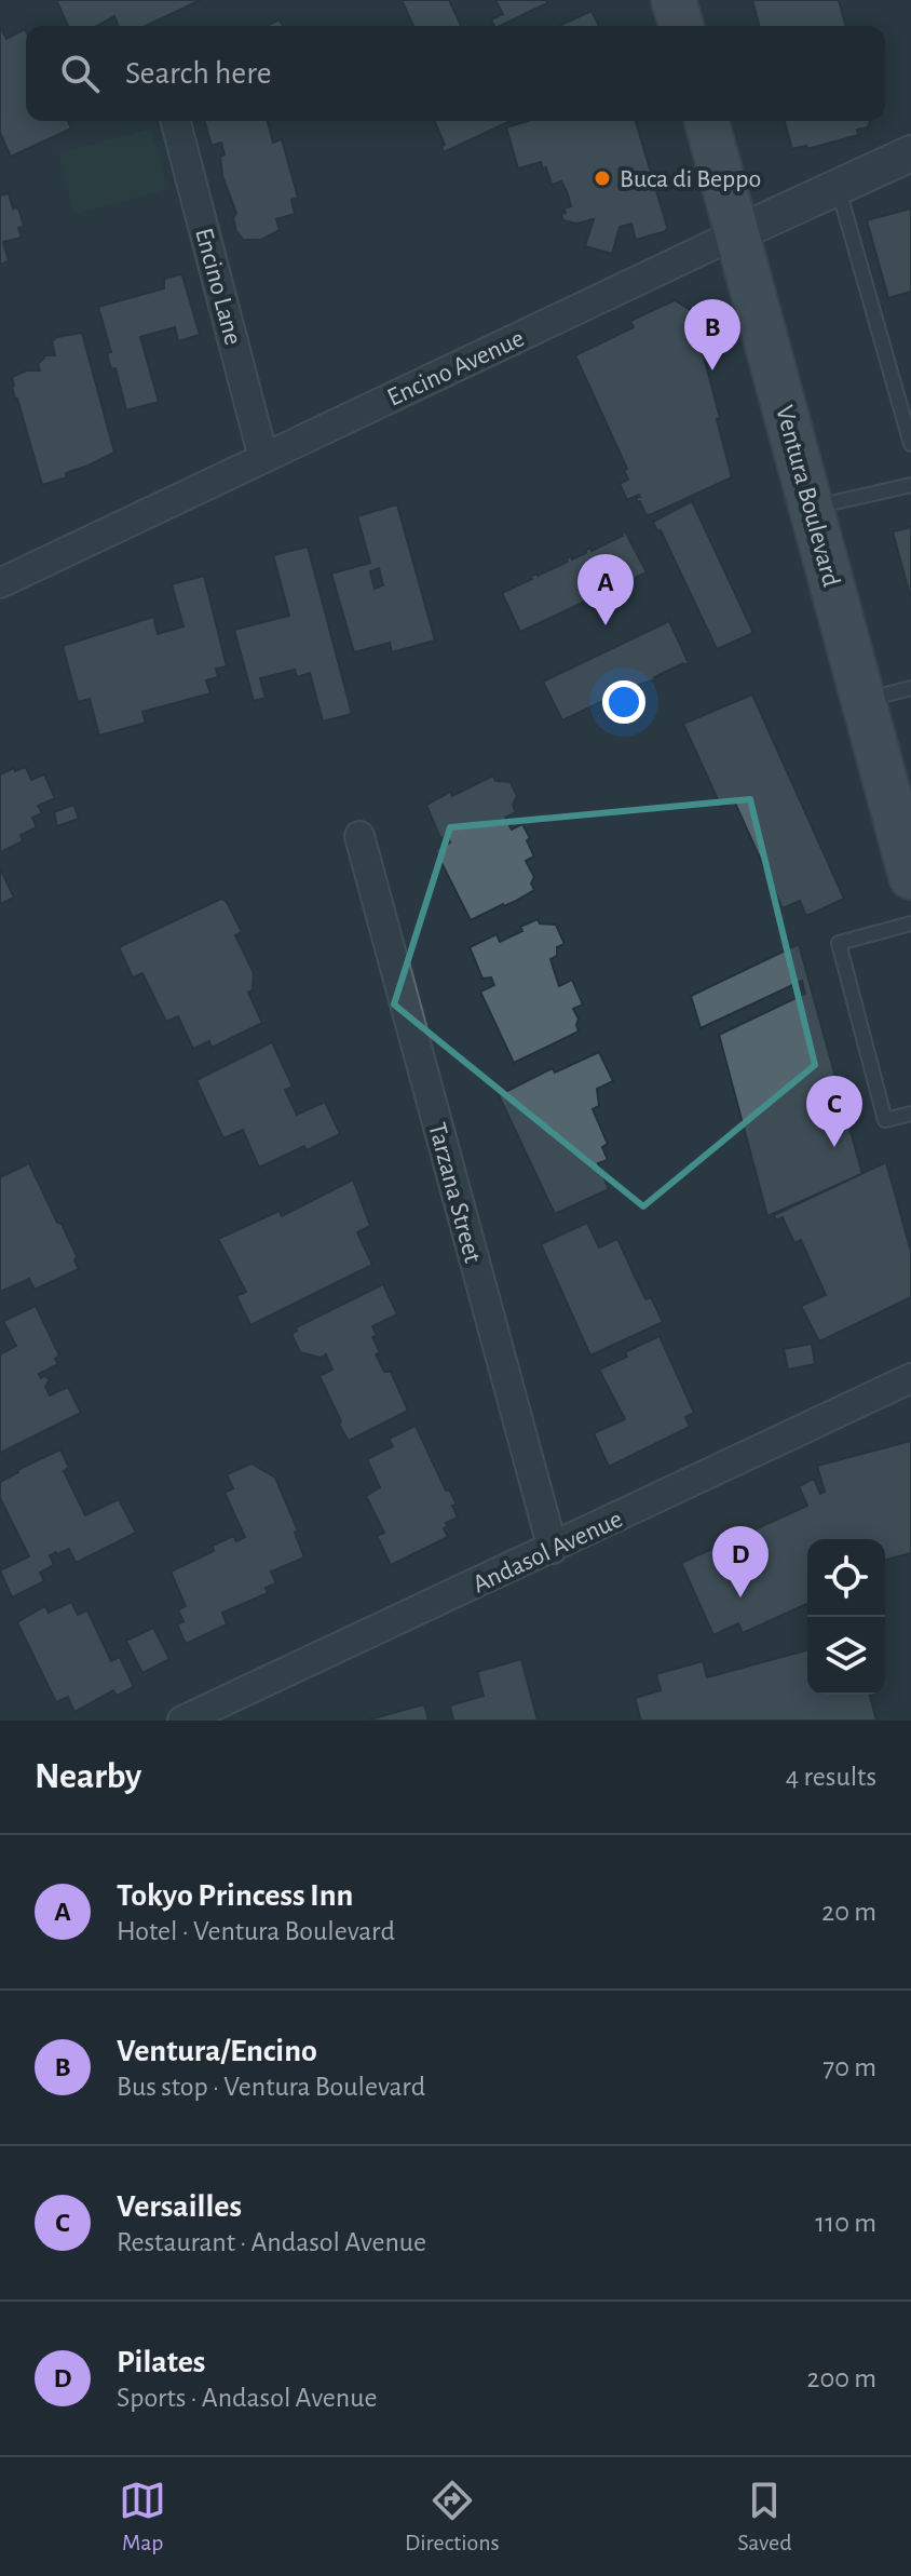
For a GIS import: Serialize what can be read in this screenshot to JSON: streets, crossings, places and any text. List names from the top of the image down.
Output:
{
  "streets": {
    "main road": ["Ventura Boulevard"],
    "street": [
      "Encino Lane",
      "Encino Avenue",
      "Tarzana Street",
      "Andasol Avenue"
    ]
  },
  "crossings": [
    ["Encino Lane", "Encino Avenue"],
    ["Encino Avenue", "Ventura Boulevard"],
    ["Tarzana Street", "Andasol Avenue"]
  ],
  "places": ["Buca di Beppo"],
  "page": {
    "search": "Search here",
    "pins": [
      "B",
      "A",
      "C",
      "D"
    ],
    "heading": ["Nearby", "4 results"],
    "list": [
      {
        "mark": "A",
        "name": "Tokyo Princess Inn",
        "note": "Hotel · Ventura Boulevard",
        "value": "20 m"
      },
      {
        "mark": "B",
        "name": "Ventura/Encino",
        "note": "Bus stop · Ventura Boulevard",
        "value": "70 m"
      },
      {
        "mark": "C",
        "name": "Versailles",
        "note": "Restaurant · Andasol Avenue",
        "value": "110 m"
      },
      {
        "mark": "D",
        "name": "Pilates",
        "note": "Sports · Andasol Avenue",
        "value": "200 m"
      }
    ],
    "nav": ["Map", "Directions", "Saved"]
  }
}
